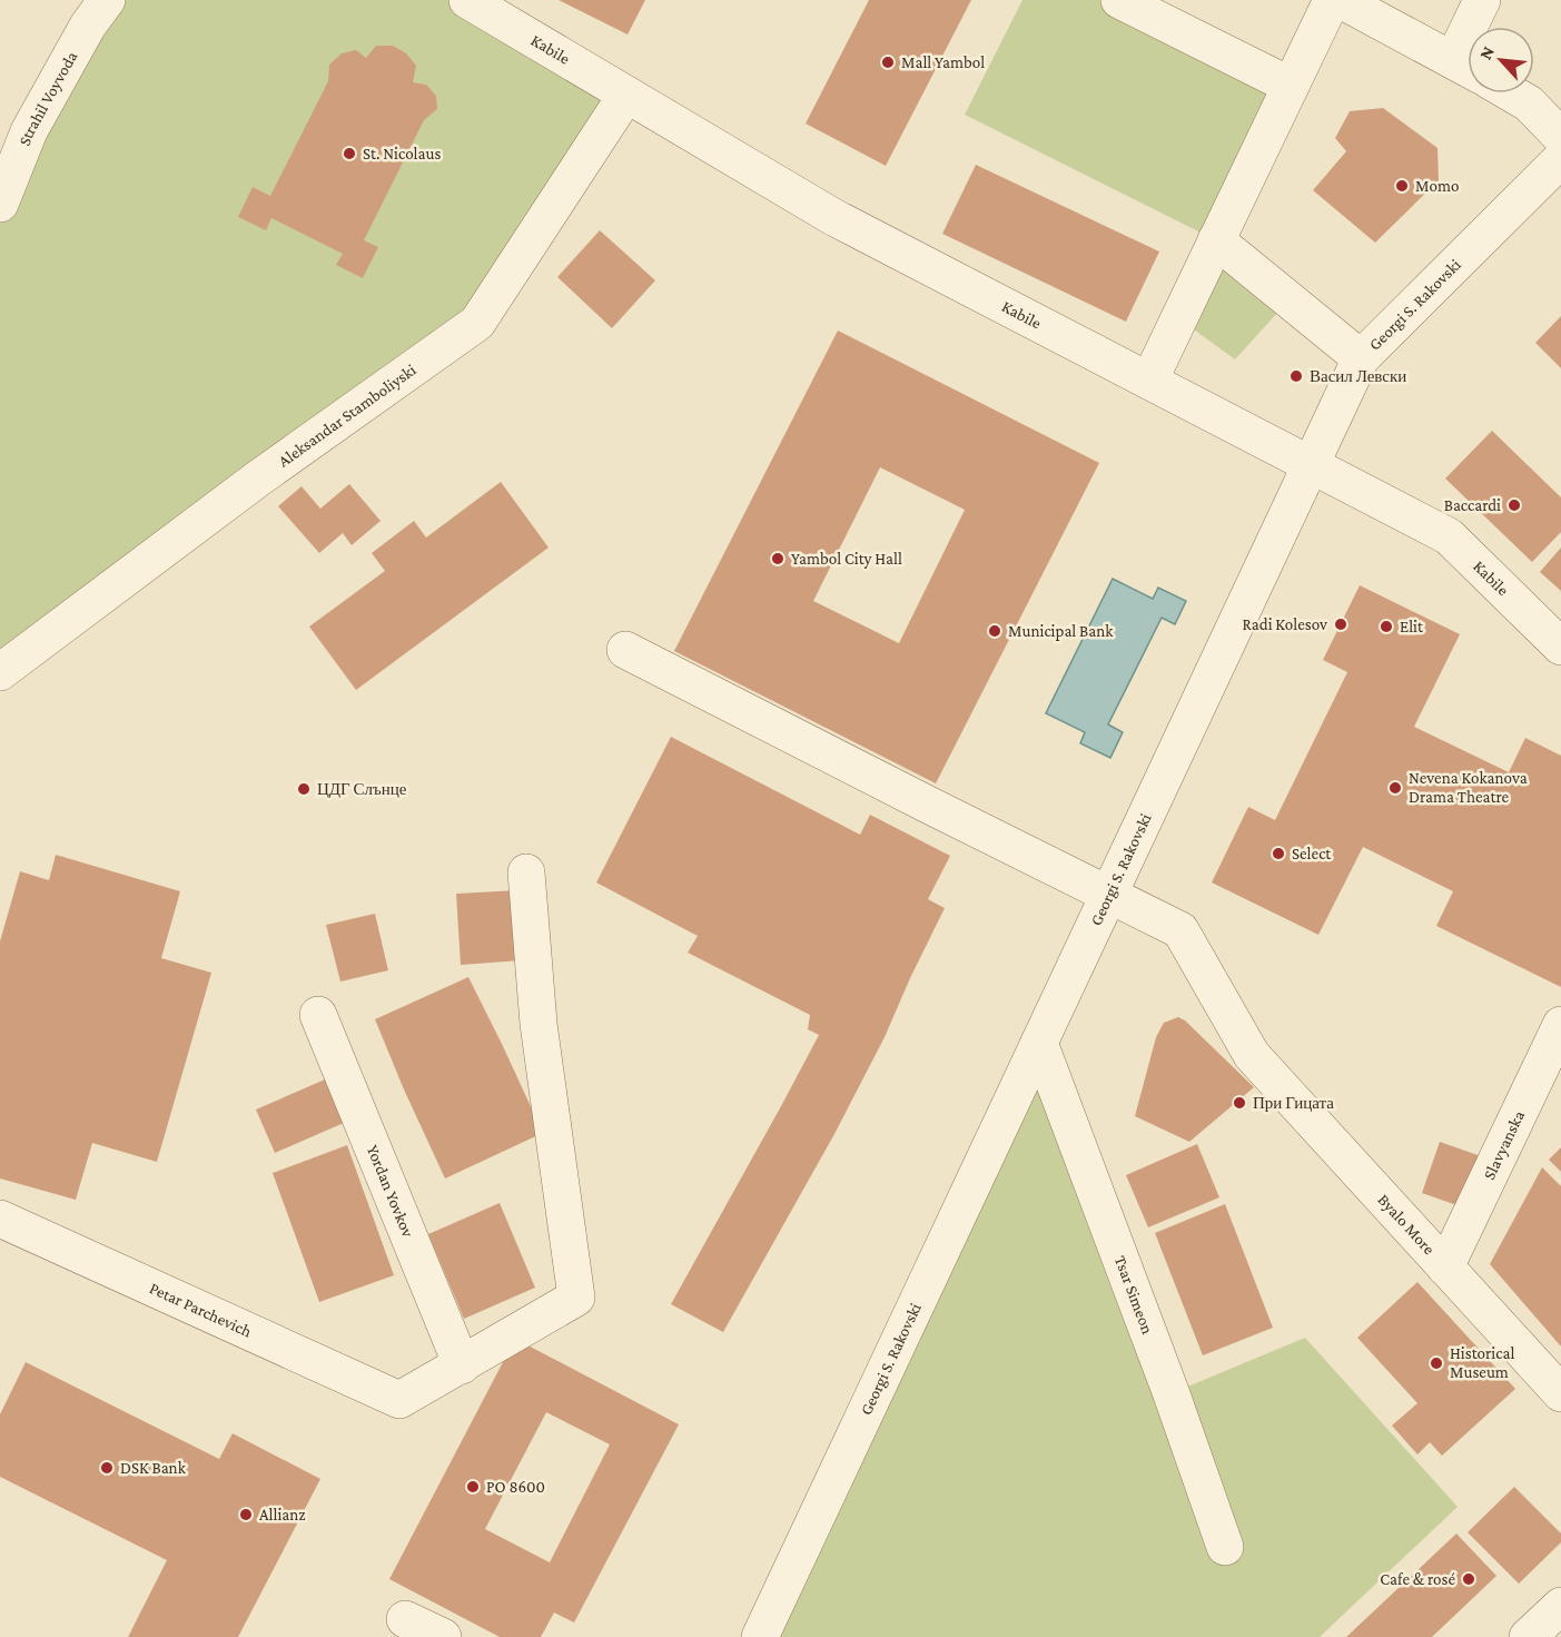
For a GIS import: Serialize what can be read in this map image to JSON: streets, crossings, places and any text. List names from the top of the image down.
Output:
{
  "streets": {
    "street": [
      "Kabile",
      "Strahil Voyvoda",
      "Georgi S. Rakovski",
      "Aleksandar Stamboliyski",
      "Slavyanska",
      "Yordan Yovkov",
      "Byalo More",
      "Tsar Simeon",
      "Petar Parchevich"
    ]
  },
  "crossings": [
    ["Kabile", "Georgi S. Rakovski"],
    ["Kabile", "Aleksandar Stamboliyski"],
    ["Georgi S. Rakovski", "Byalo More"],
    ["Georgi S. Rakovski", "Tsar Simeon"],
    ["Slavyanska", "Byalo More"],
    ["Yordan Yovkov", "Petar Parchevich"]
  ],
  "places": [
    "Mall Yambol",
    "St. Nicolaus",
    "Momo",
    "Васил Левски",
    "Baccardi",
    "Yambol City Hall",
    "Radi Kolesov",
    "Elit",
    "Municipal Bank",
    "Nevena Kokanova Drama Theatre",
    "ЦДГ Слънце",
    "Select",
    "При Гицата",
    "Historical Museum",
    "DSK Bank",
    "PO 8600",
    "Allianz",
    "Cafe & rosé"
  ],
  "north": "top left"
}
